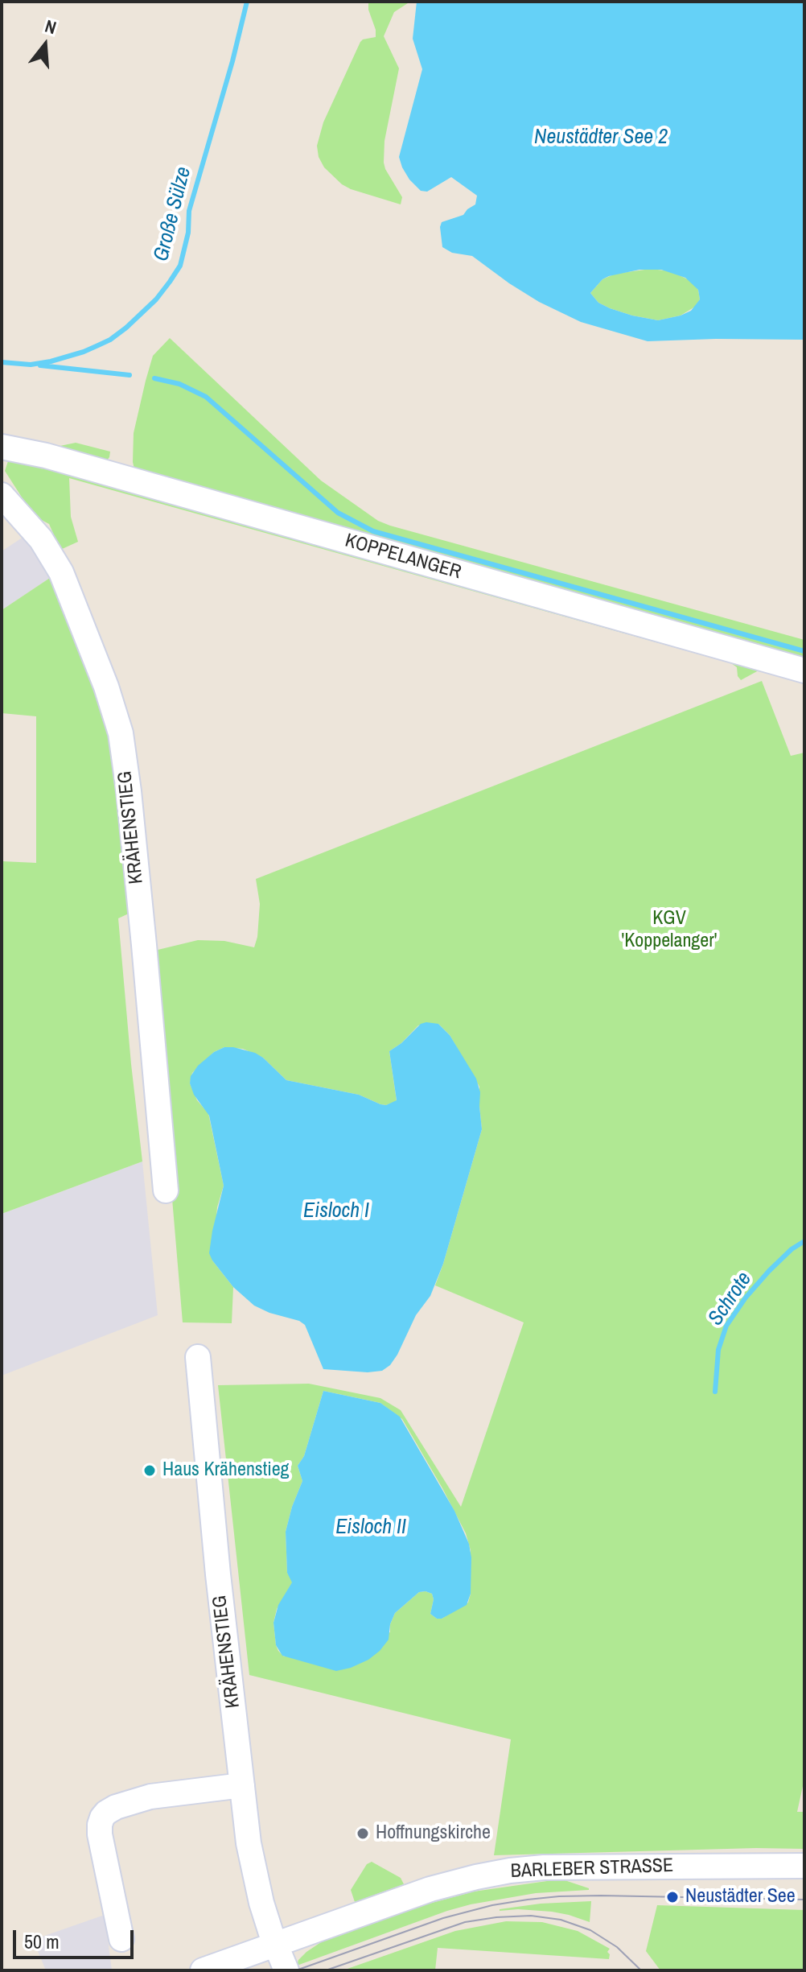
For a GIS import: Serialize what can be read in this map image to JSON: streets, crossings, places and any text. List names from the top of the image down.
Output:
{
  "streets": {
    "street": ["KOPPELANGER", "KRÄHENSTIEG", "BARLEBER STRASSE"]
  },
  "crossings": [
    ["KRÄHENSTIEG", "BARLEBER STRASSE"]
  ],
  "water": [
    "Neustädter See 2",
    "Große Sülze",
    "Eisloch I",
    "Schrote",
    "Eisloch II"
  ],
  "parks": ["KGV 'Koppelanger'"],
  "places": ["Haus Krähenstieg", "Hoffnungskirche", "Neustädter See"],
  "scale_bar": "50 m",
  "north": "top"
}
